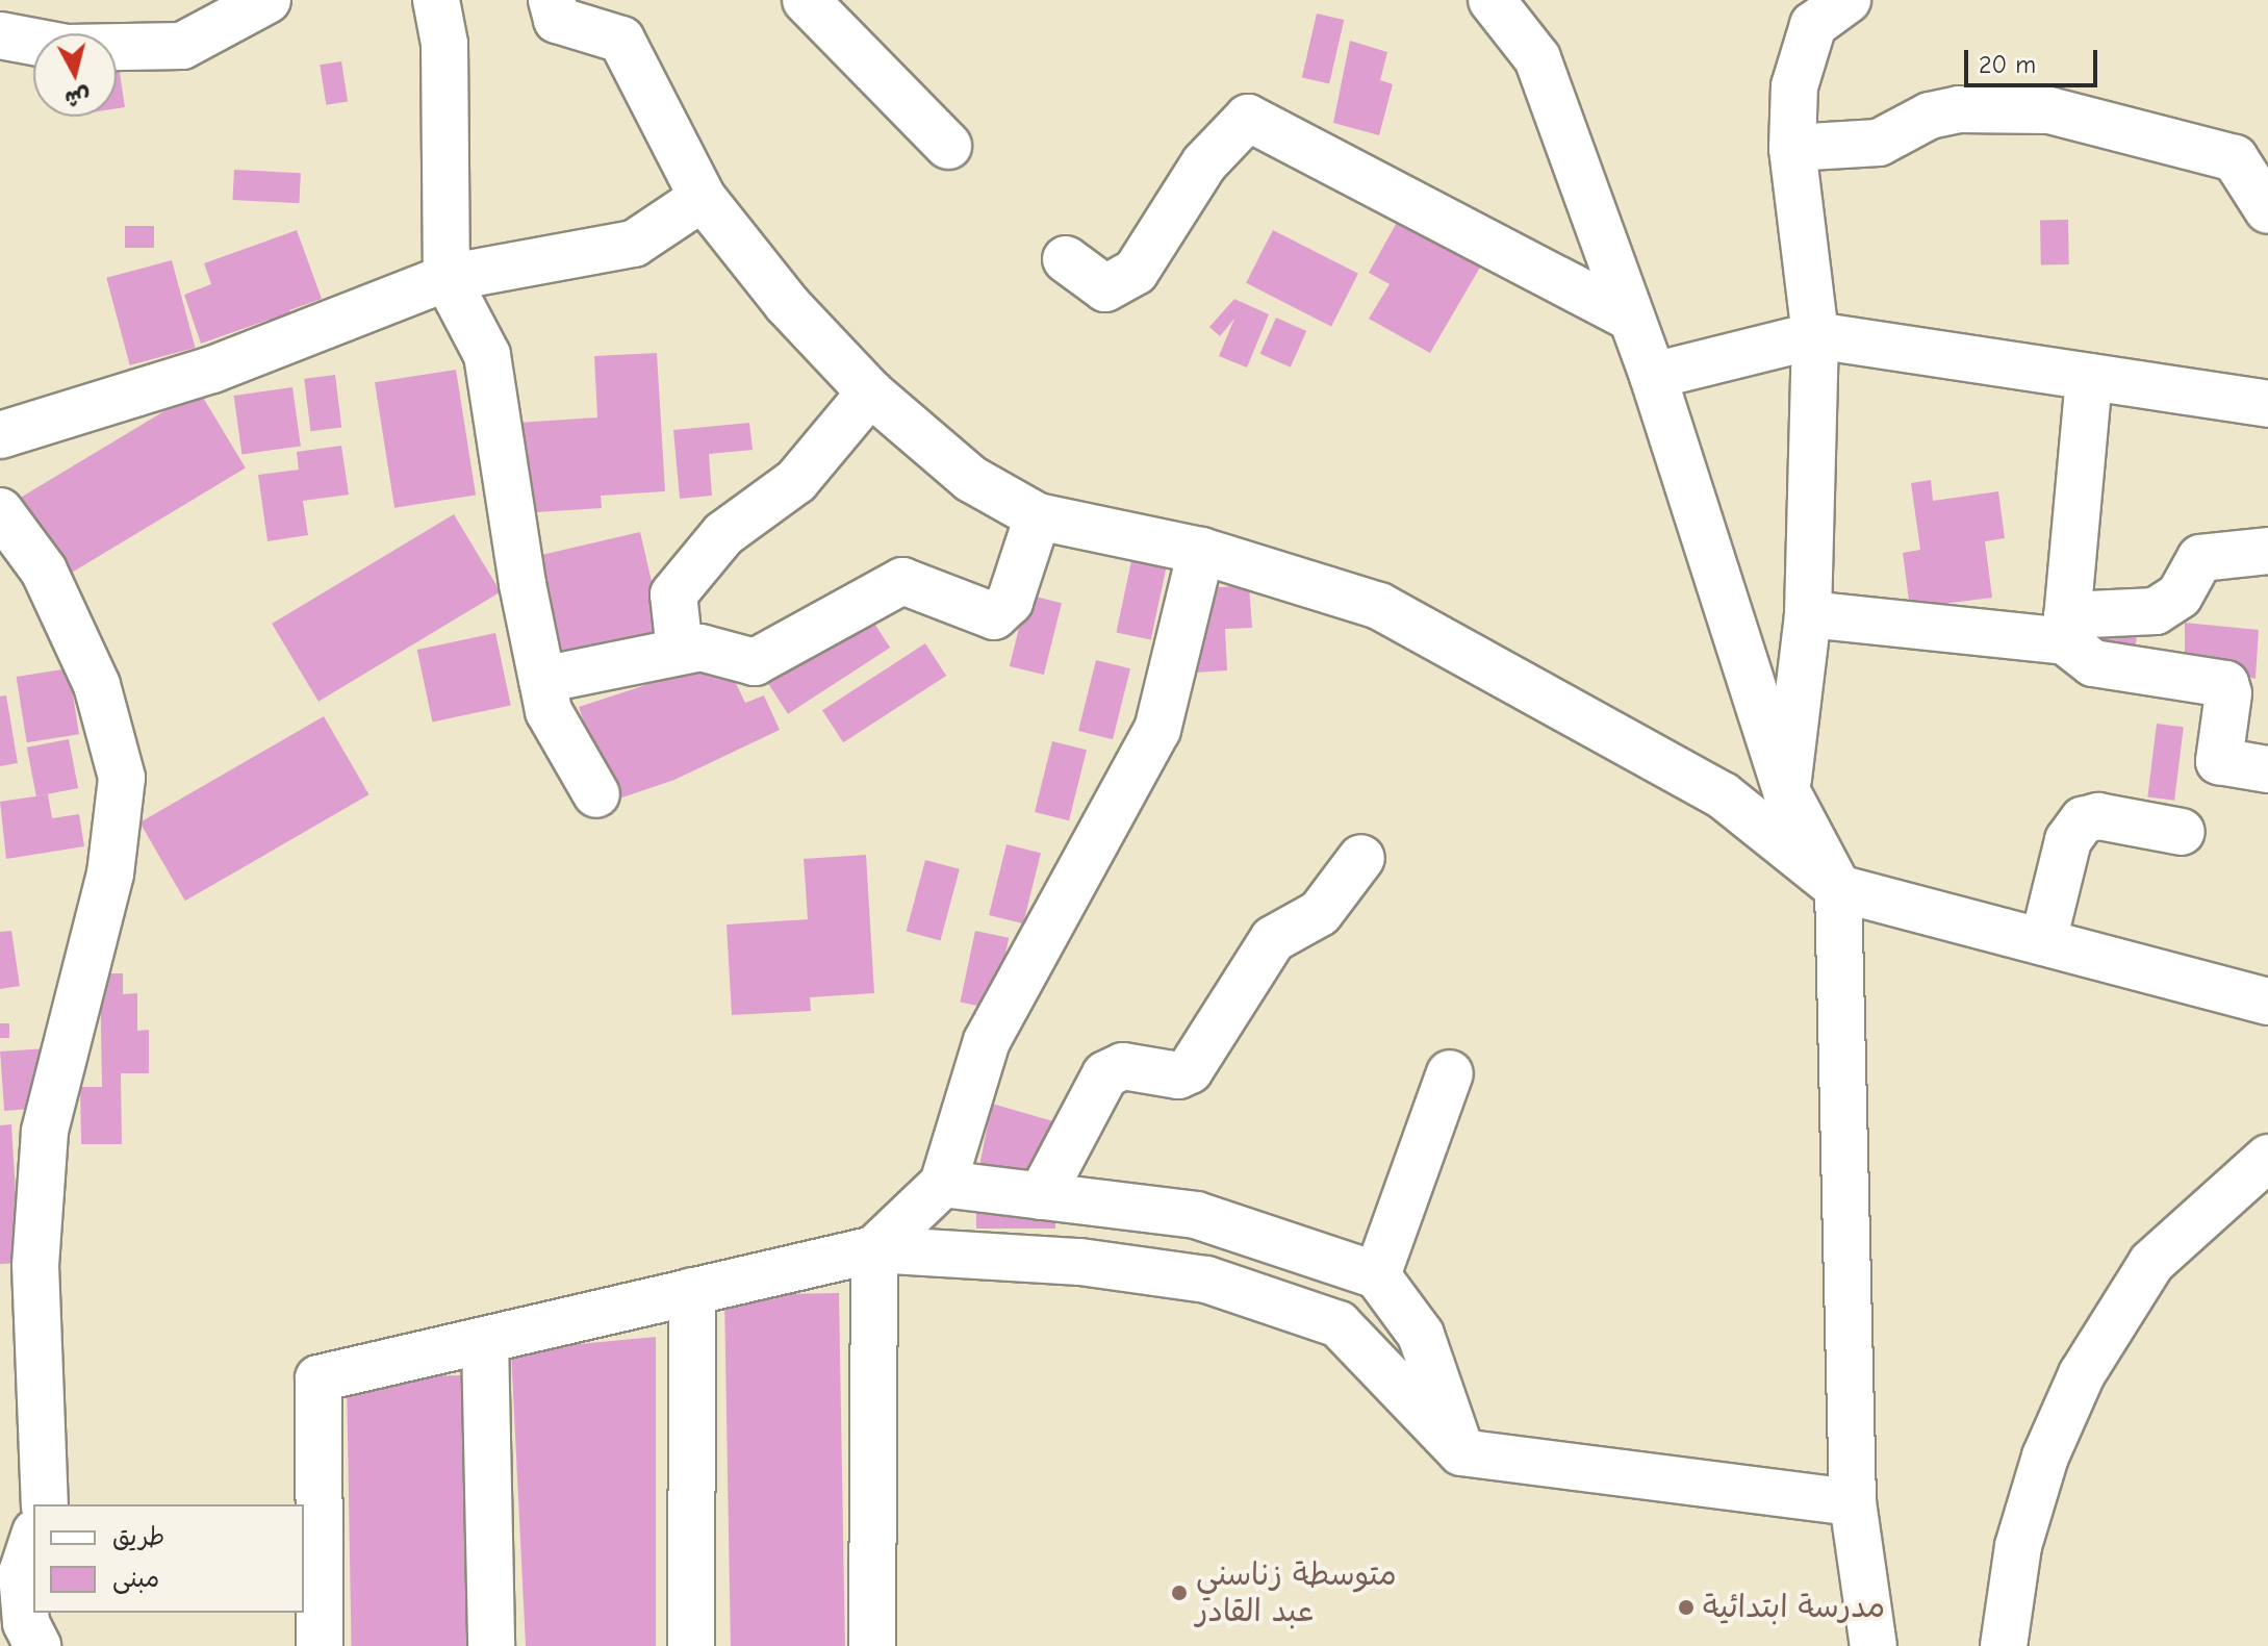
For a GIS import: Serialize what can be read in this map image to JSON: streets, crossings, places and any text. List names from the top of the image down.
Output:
{
  "places": ["متوسطة زناسني عبد القادر", "مدرسة ابتدائية"],
  "legend": ["طريق", "مبنى"],
  "scale_bar": "20 m",
  "north": "bottom"
}
